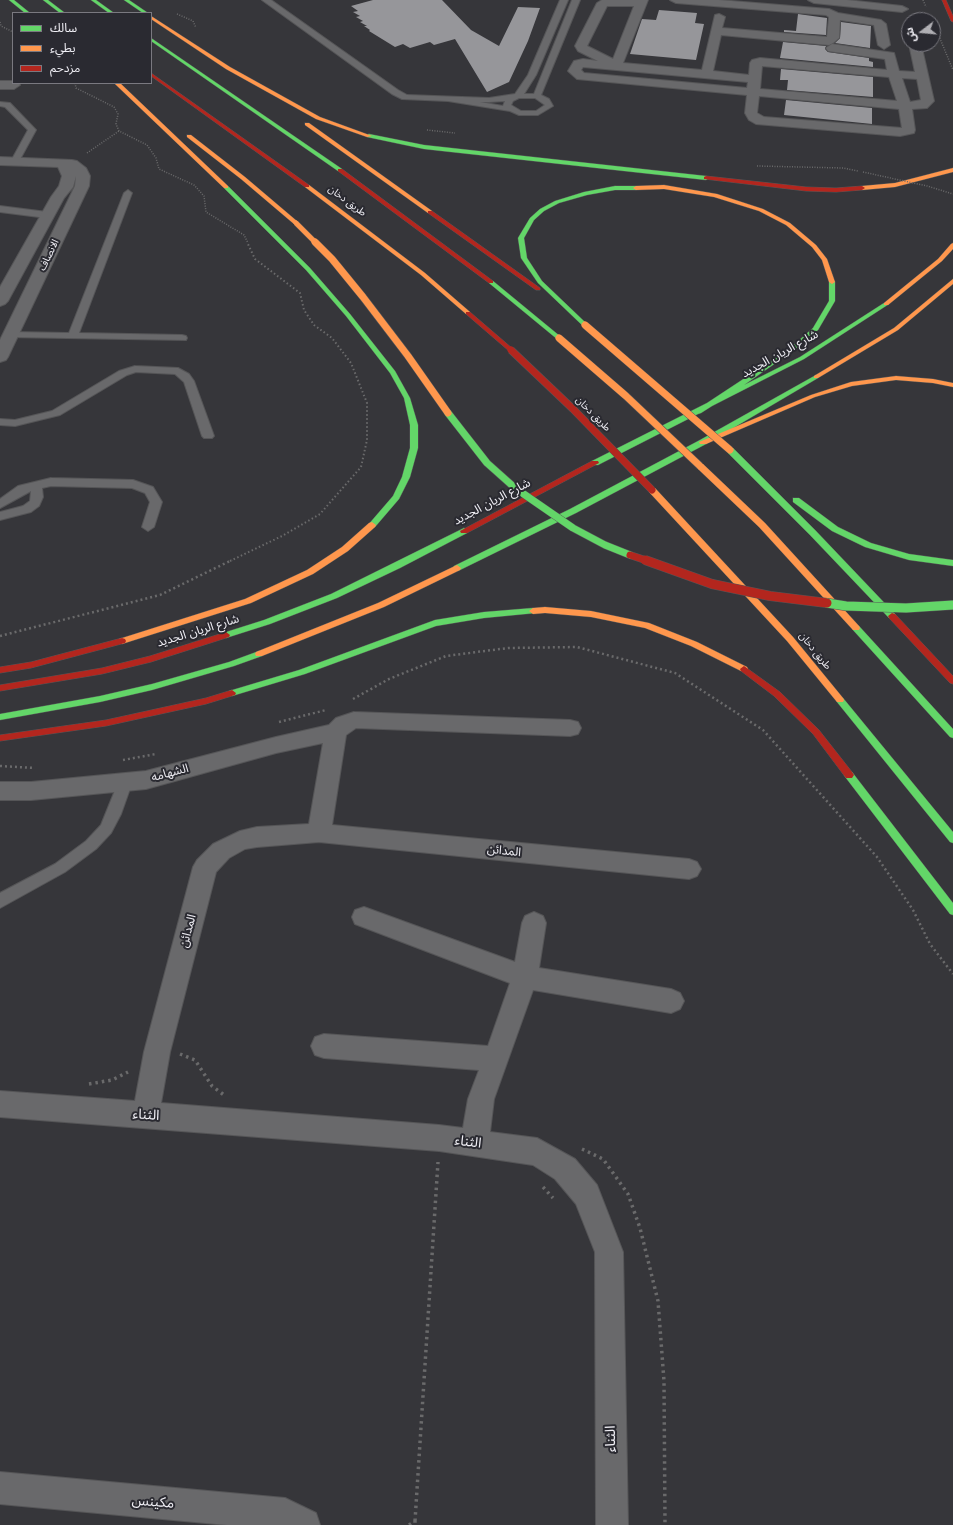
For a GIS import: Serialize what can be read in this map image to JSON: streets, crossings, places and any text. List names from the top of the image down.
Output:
{
  "streets": {
    "main road": ["طريق دخان", "شارع الريان الجديد"],
    "street": [
      "الانصاف",
      "الشهامه",
      "المدائن",
      "الثناء",
      "مكينس"
    ]
  },
  "crossings": [
    ["المدائن", "الثناء"]
  ],
  "legend": ["سالك", "بطيء", "مزدحم"],
  "north": "left"
}
